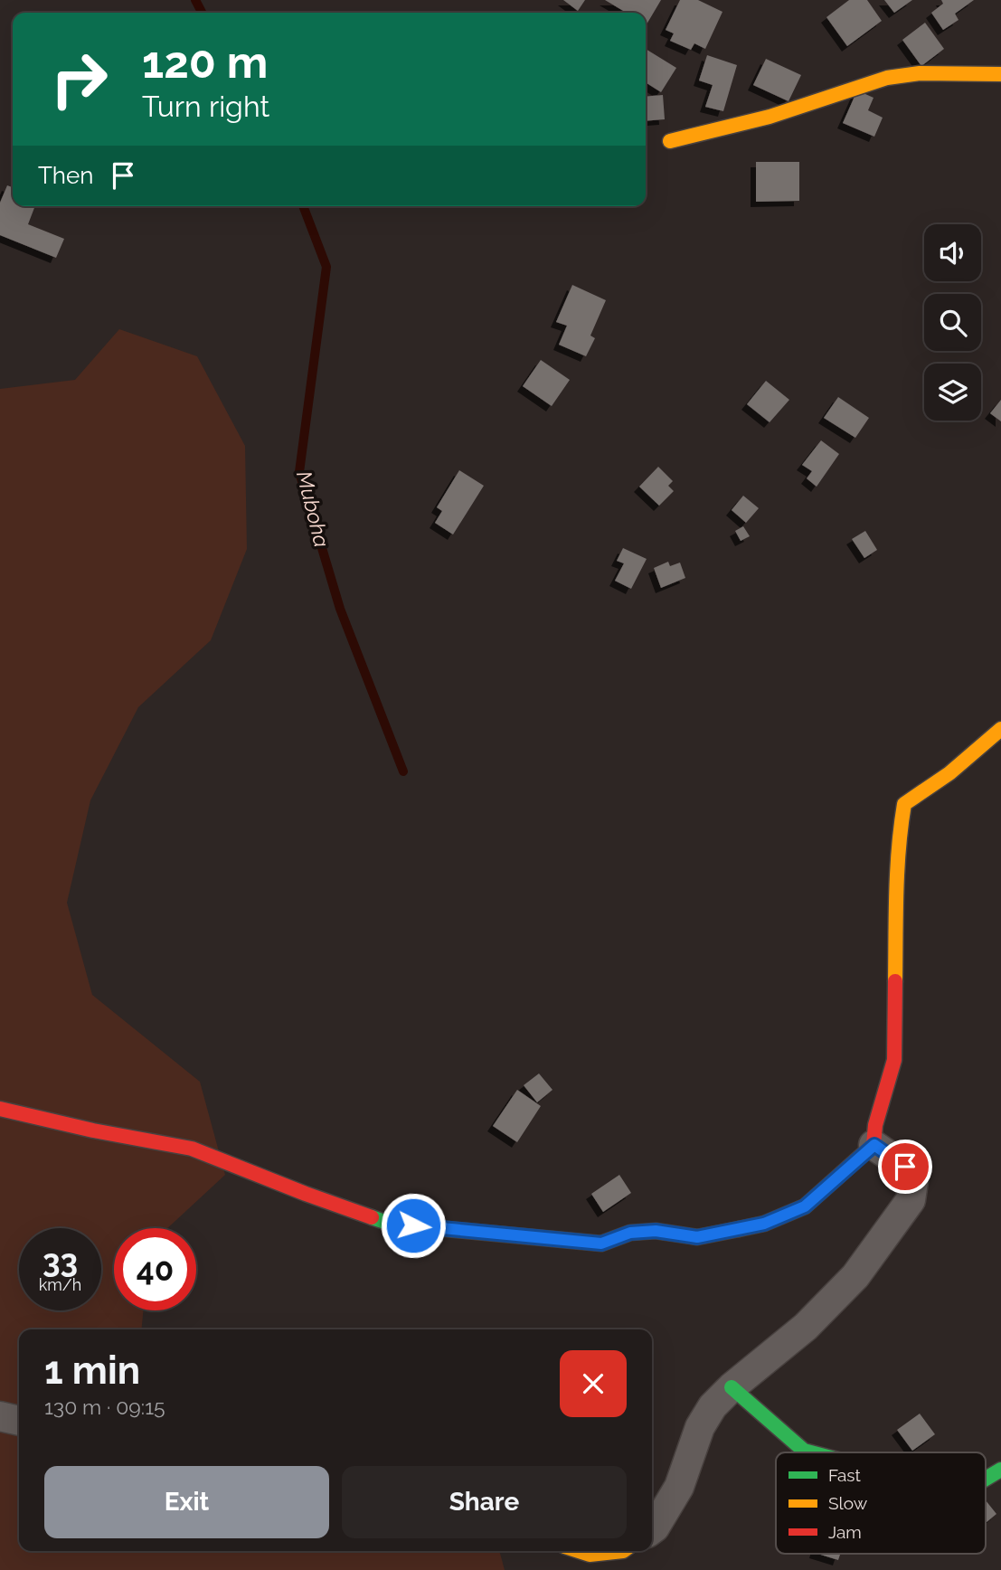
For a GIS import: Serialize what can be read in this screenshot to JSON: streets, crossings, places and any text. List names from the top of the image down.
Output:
{
  "water": ["Muboha"],
  "legend": ["Fast", "Slow", "Jam"],
  "page": {
    "turn": ["120 m", "Turn right"],
    "then": "Then",
    "speed": "33 km/h",
    "limit": "40",
    "heading": ["1 min", "130 m · 09:15"],
    "buttons": ["Exit", "Share"]
  }
}
